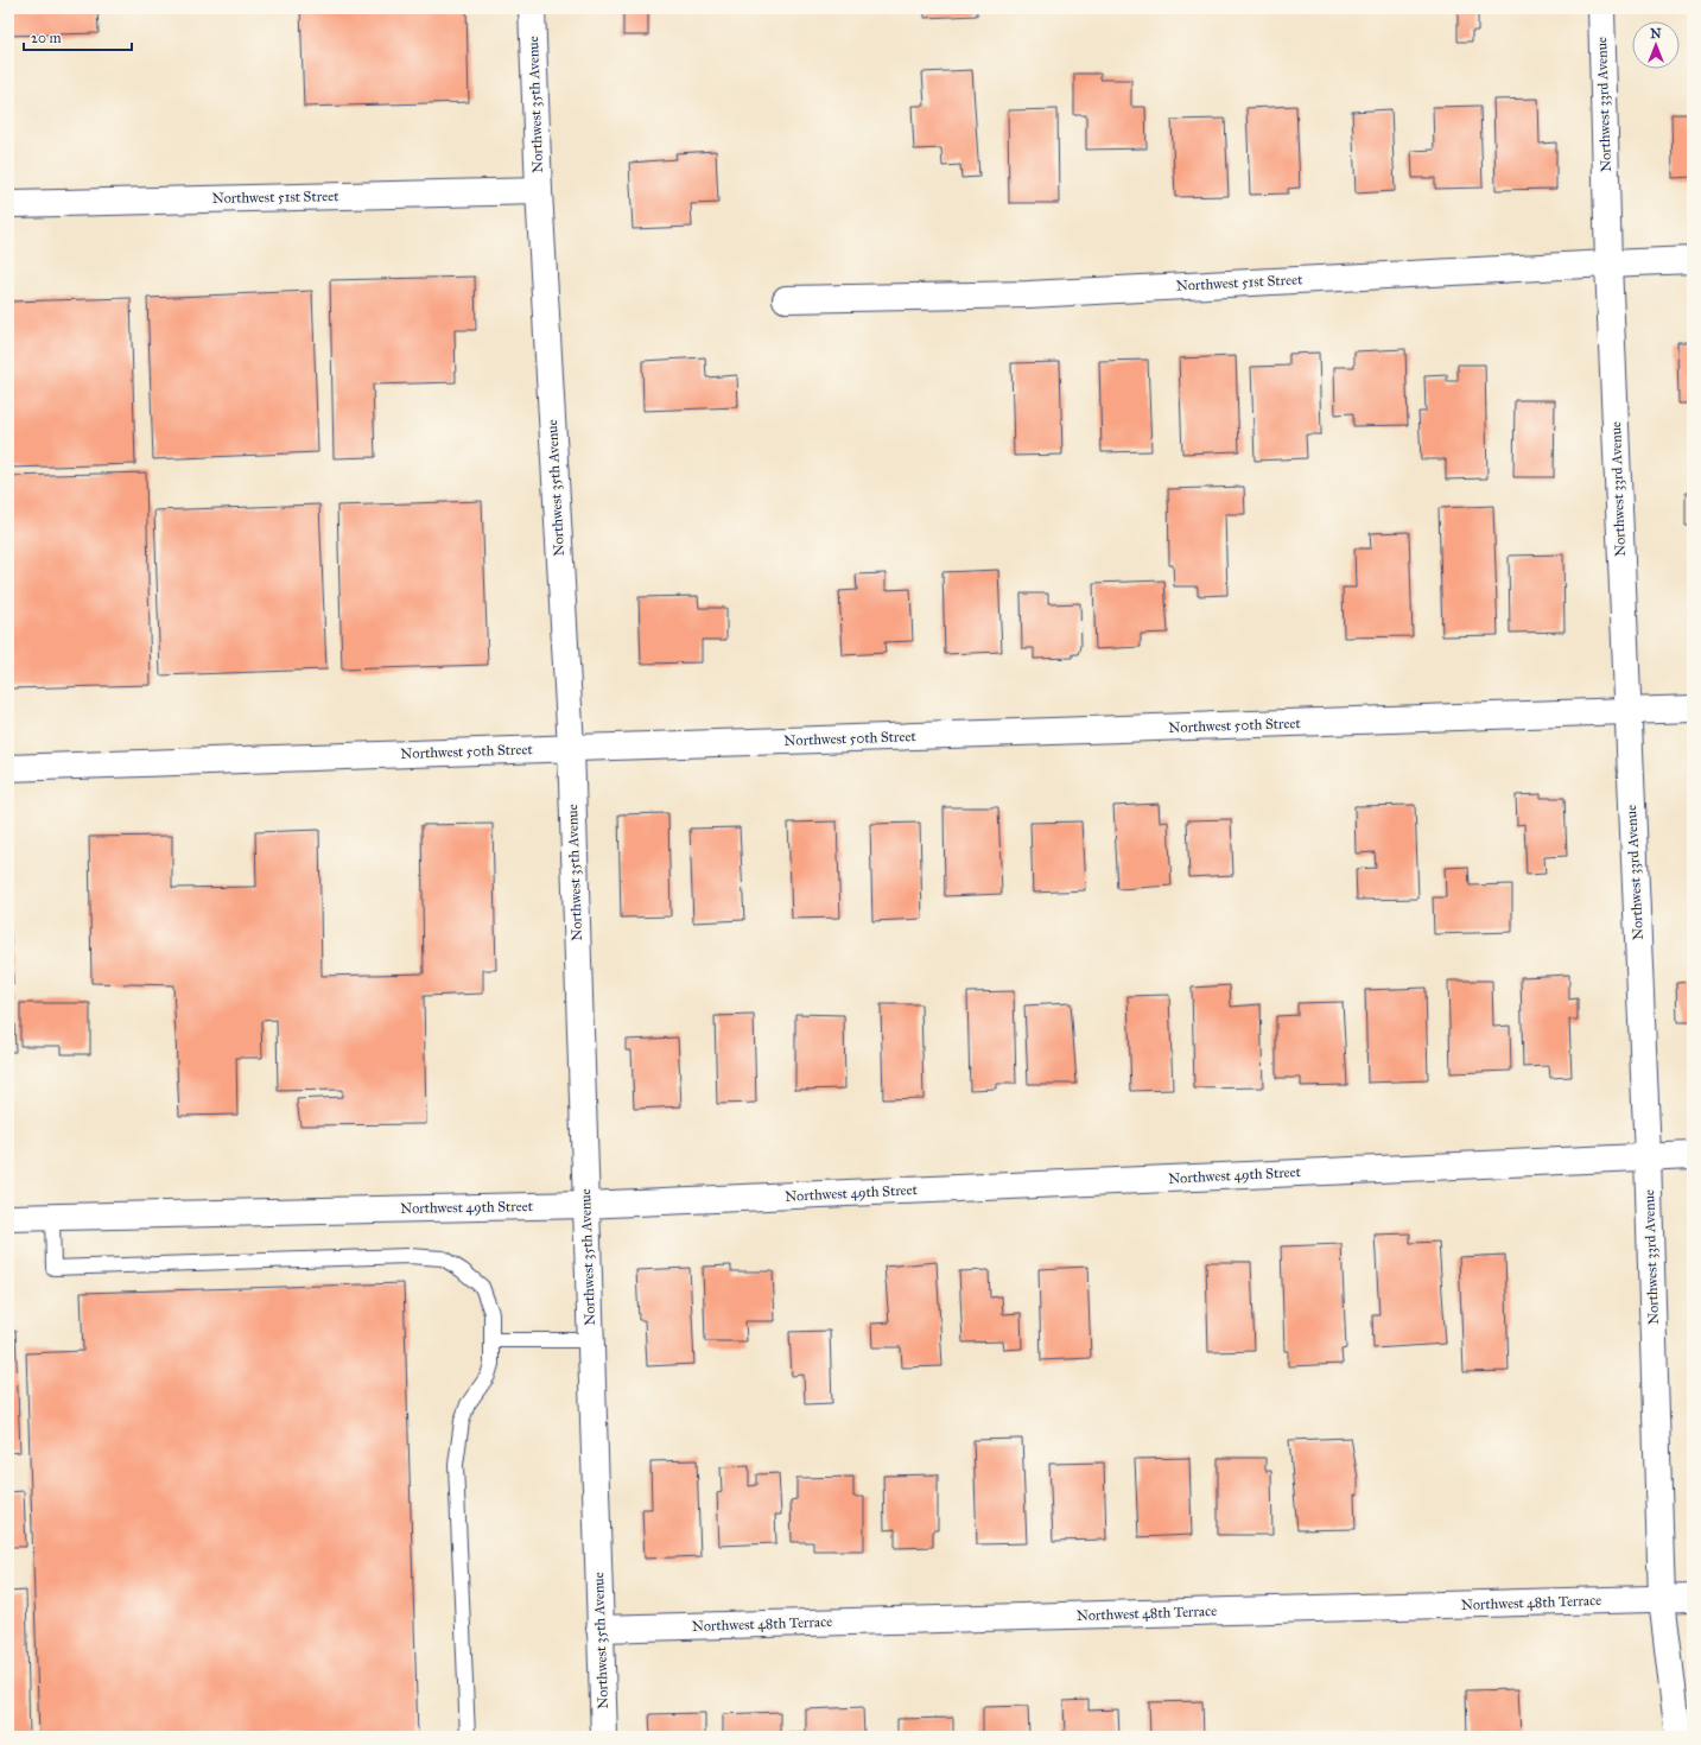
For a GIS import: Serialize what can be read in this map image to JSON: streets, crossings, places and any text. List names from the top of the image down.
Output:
{
  "streets": {
    "street": [
      "Northwest 35th Avenue",
      "Northwest 33rd Avenue",
      "Northwest 51st Street",
      "Northwest 50th Street",
      "Northwest 49th Street",
      "Northwest 48th Terrace"
    ]
  },
  "crossings": [
    ["Northwest 35th Avenue", "Northwest 51st Street"],
    ["Northwest 35th Avenue", "Northwest 50th Street"],
    ["Northwest 35th Avenue", "Northwest 49th Street"],
    ["Northwest 35th Avenue", "Northwest 48th Terrace"],
    ["Northwest 33rd Avenue", "Northwest 51st Street"],
    ["Northwest 33rd Avenue", "Northwest 50th Street"],
    ["Northwest 33rd Avenue", "Northwest 49th Street"],
    ["Northwest 33rd Avenue", "Northwest 48th Terrace"]
  ],
  "scale_bar": "20 m",
  "north": "top"
}
